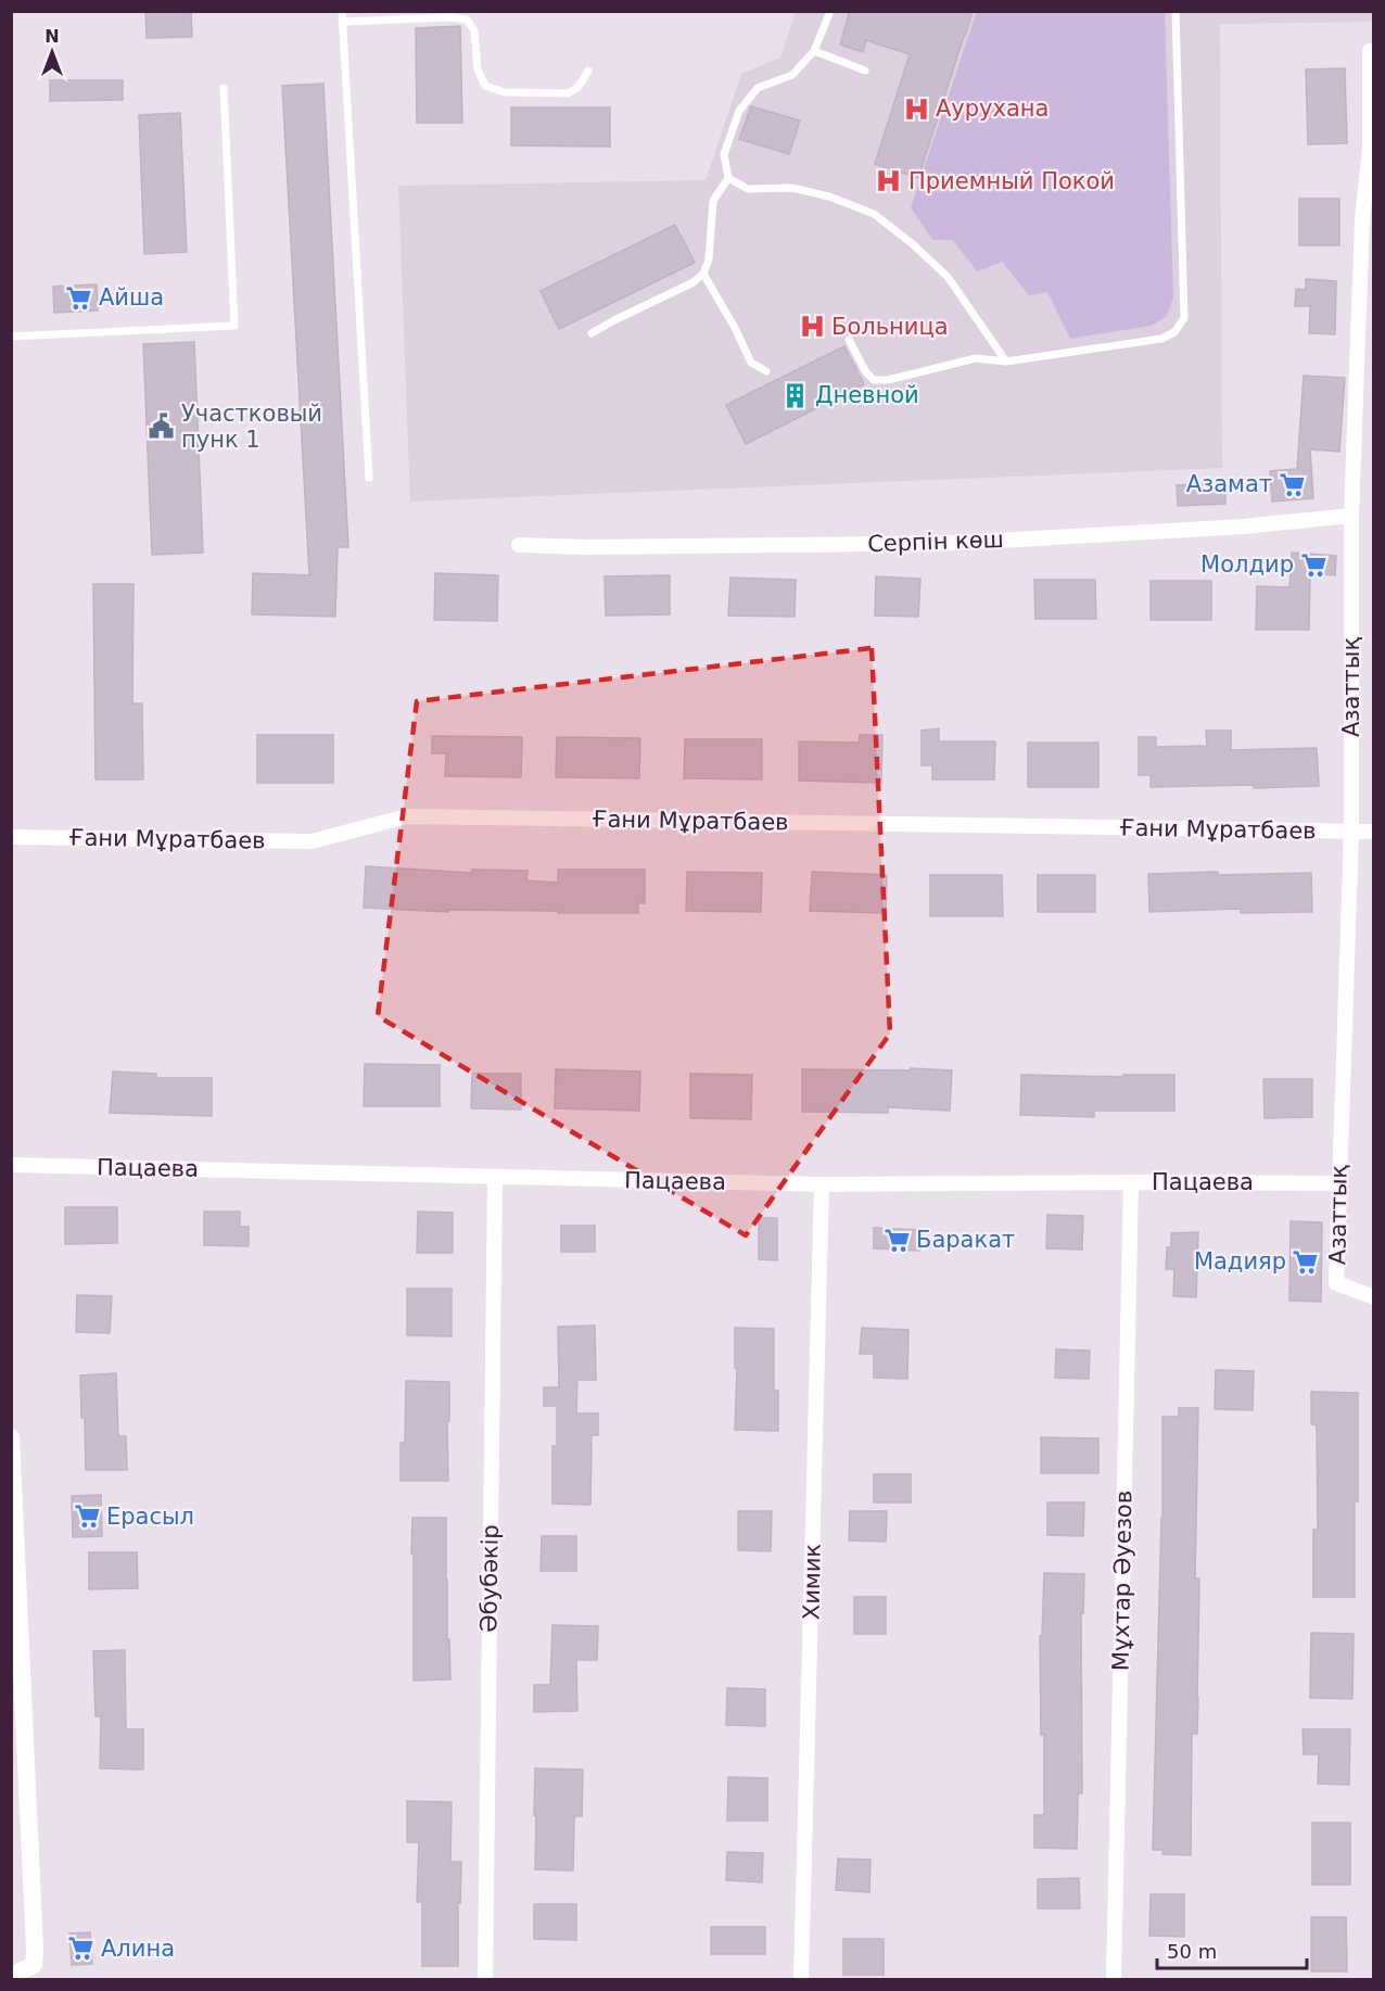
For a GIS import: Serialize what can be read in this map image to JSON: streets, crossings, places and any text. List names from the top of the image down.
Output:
{
  "streets": {
    "street": [
      "Серпін көш",
      "Азаттық",
      "Ғани Мұратбаев",
      "Пацаева",
      "Әбубәкір",
      "Мұхтар Әуезов",
      "Химик"
    ]
  },
  "crossings": [
    ["Серпін көш", "Азаттық"],
    ["Азаттық", "Ғани Мұратбаев"],
    ["Азаттық", "Пацаева"],
    ["Пацаева", "Әбубәкір"],
    ["Пацаева", "Мұхтар Әуезов"],
    ["Пацаева", "Химик"]
  ],
  "places": {
    "hospital": ["Аурухана", "Приемный Покой", "Больница"],
    "supermarket": [
      "Айша",
      "Азамат",
      "Молдир",
      "Баракат",
      "Мадияр",
      "Ерасыл",
      "Алина"
    ],
    "building": ["Дневной"],
    "public building": ["Участковый пунк 1"]
  },
  "scale_bar": "50 m",
  "north": "top"
}
